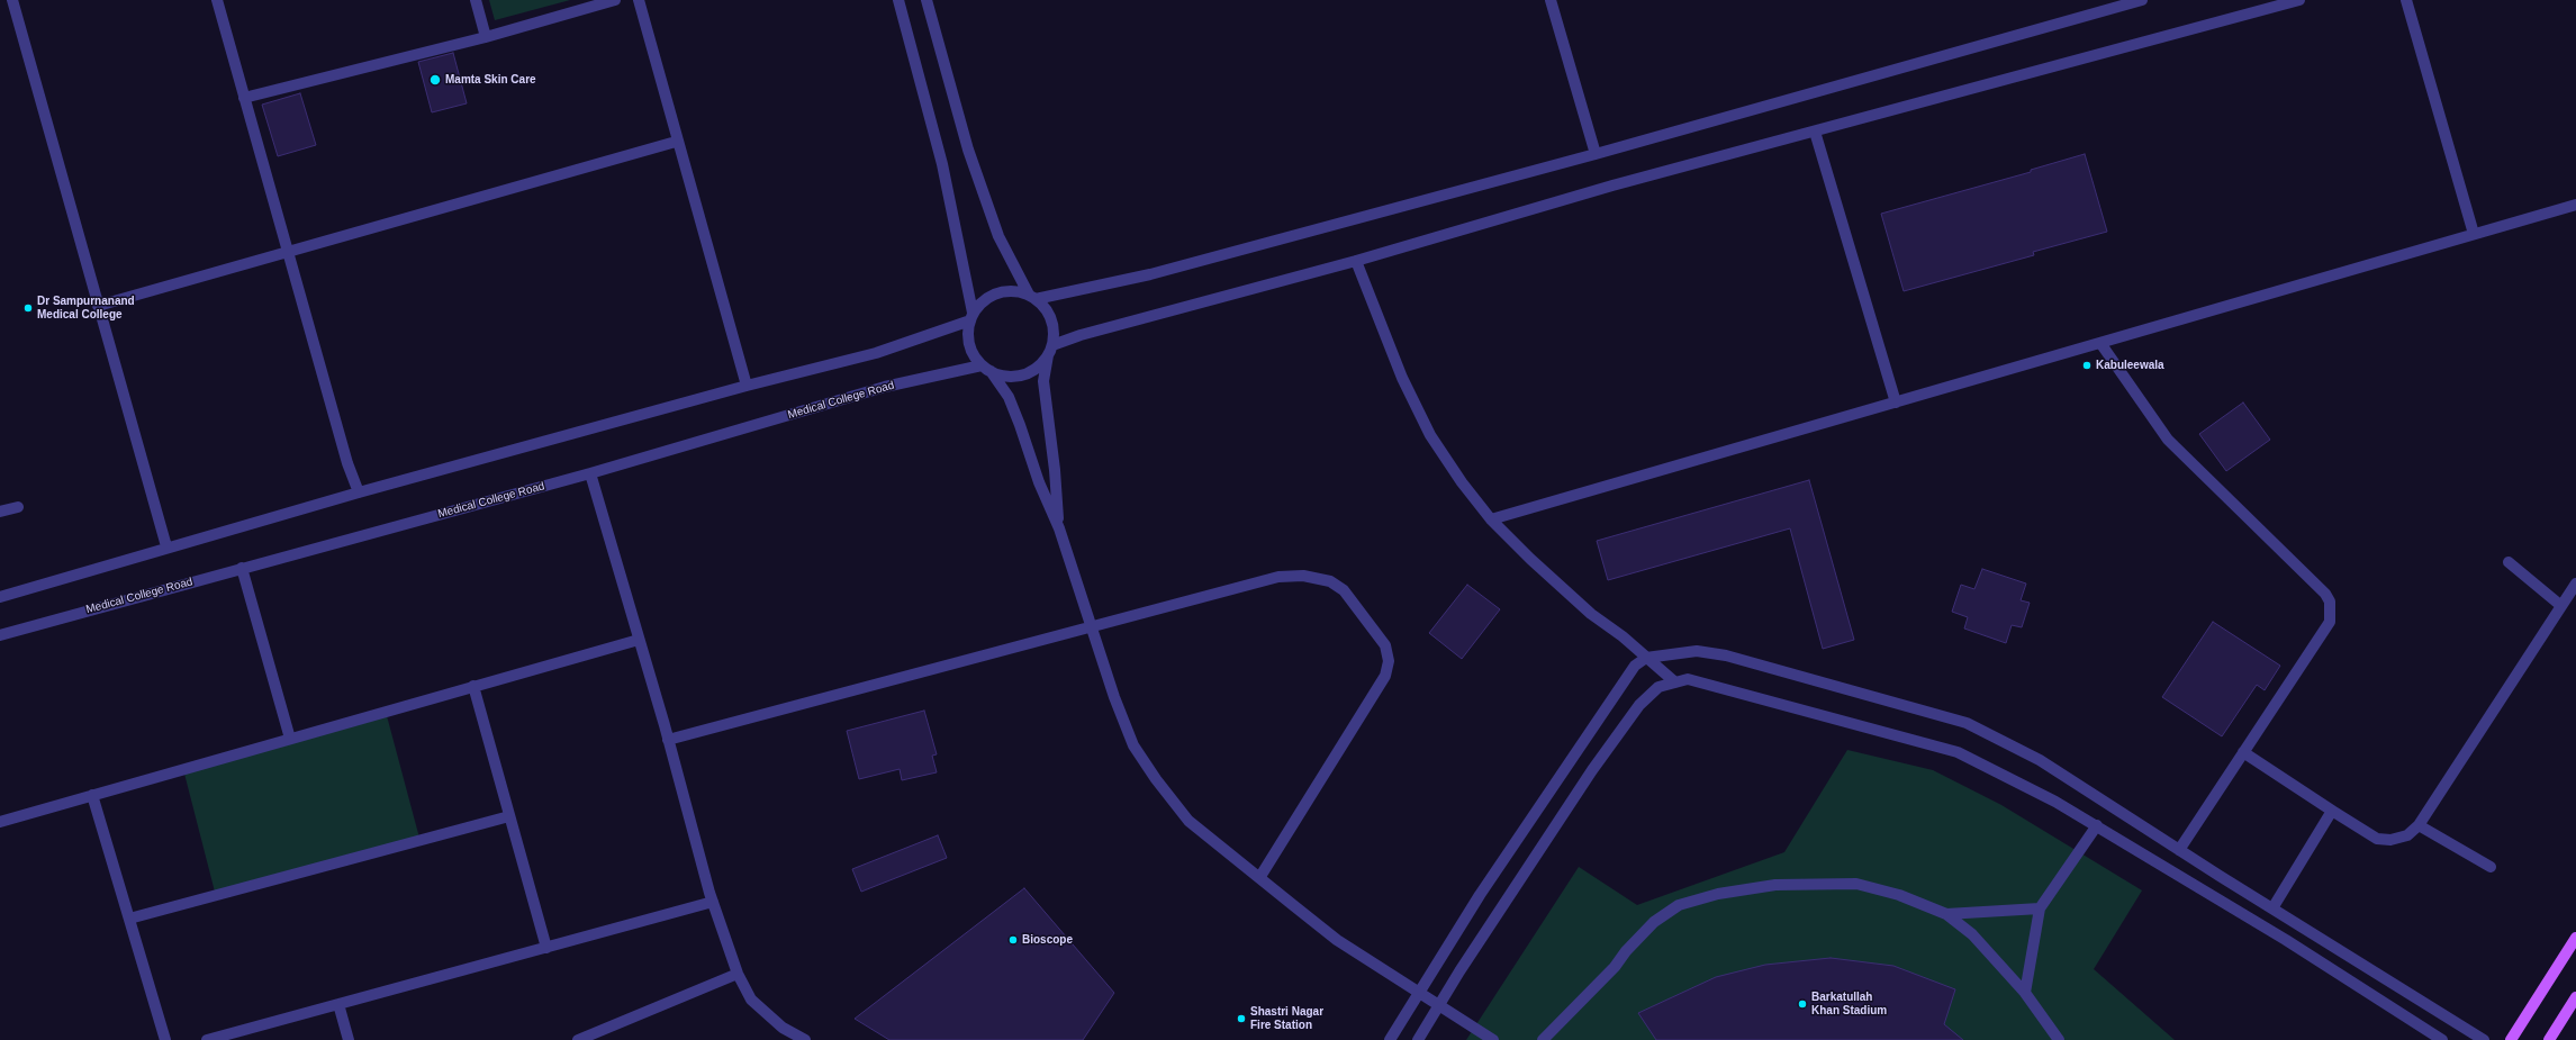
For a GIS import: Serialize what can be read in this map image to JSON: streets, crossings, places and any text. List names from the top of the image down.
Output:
{
  "streets": {
    "street": ["Medical College Road"]
  },
  "places": [
    "Mamta Skin Care",
    "Dr Sampurnanand Medical College",
    "Kabuleewala",
    "Bioscope",
    "Barkatullah Khan Stadium",
    "Shastri Nagar Fire Station"
  ]
}
